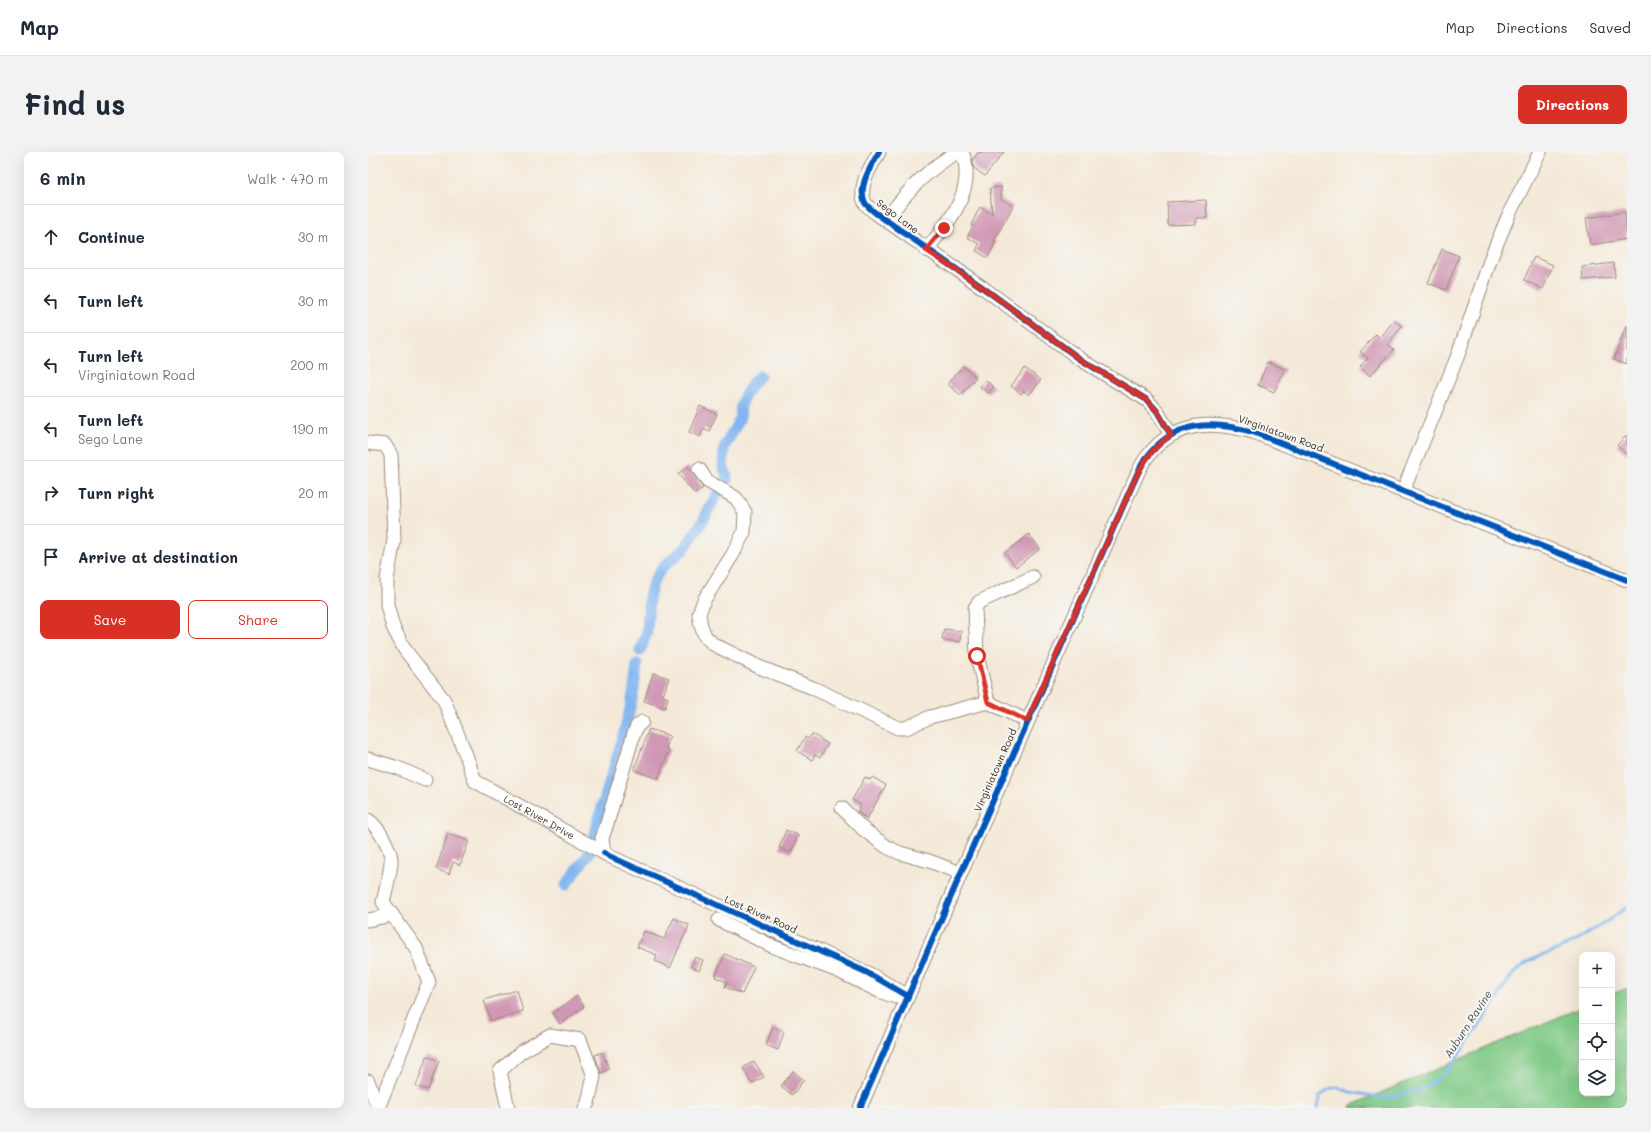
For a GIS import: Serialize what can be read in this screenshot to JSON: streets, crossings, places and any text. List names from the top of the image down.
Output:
{
  "streets": {
    "street": [
      "Sego Lane",
      "Virginiatown Road",
      "Lost River Drive",
      "Lost River Road"
    ]
  },
  "crossings": [
    ["Sego Lane", "Virginiatown Road"],
    ["Virginiatown Road", "Lost River Road"],
    ["Lost River Drive", "Lost River Road"]
  ],
  "water": ["Auburn Ravine"],
  "page": {
    "header": "Map",
    "nav": ["Map", "Directions", "Saved"],
    "buttons": [
      "Directions",
      ["Save", "Share"]
    ],
    "title": "Find us",
    "heading": ["6 min", "Walk · 470 m"],
    "list": [
      ["Continue", "30 m"],
      ["Turn left", "30 m"],
      ["Turn left", "Virginiatown Road", "200 m"],
      ["Turn left", "Sego Lane", "190 m"],
      ["Turn right", "20 m"],
      "Arrive at destination"
    ],
    "map_buttons": ["+", "−"]
  }
}
